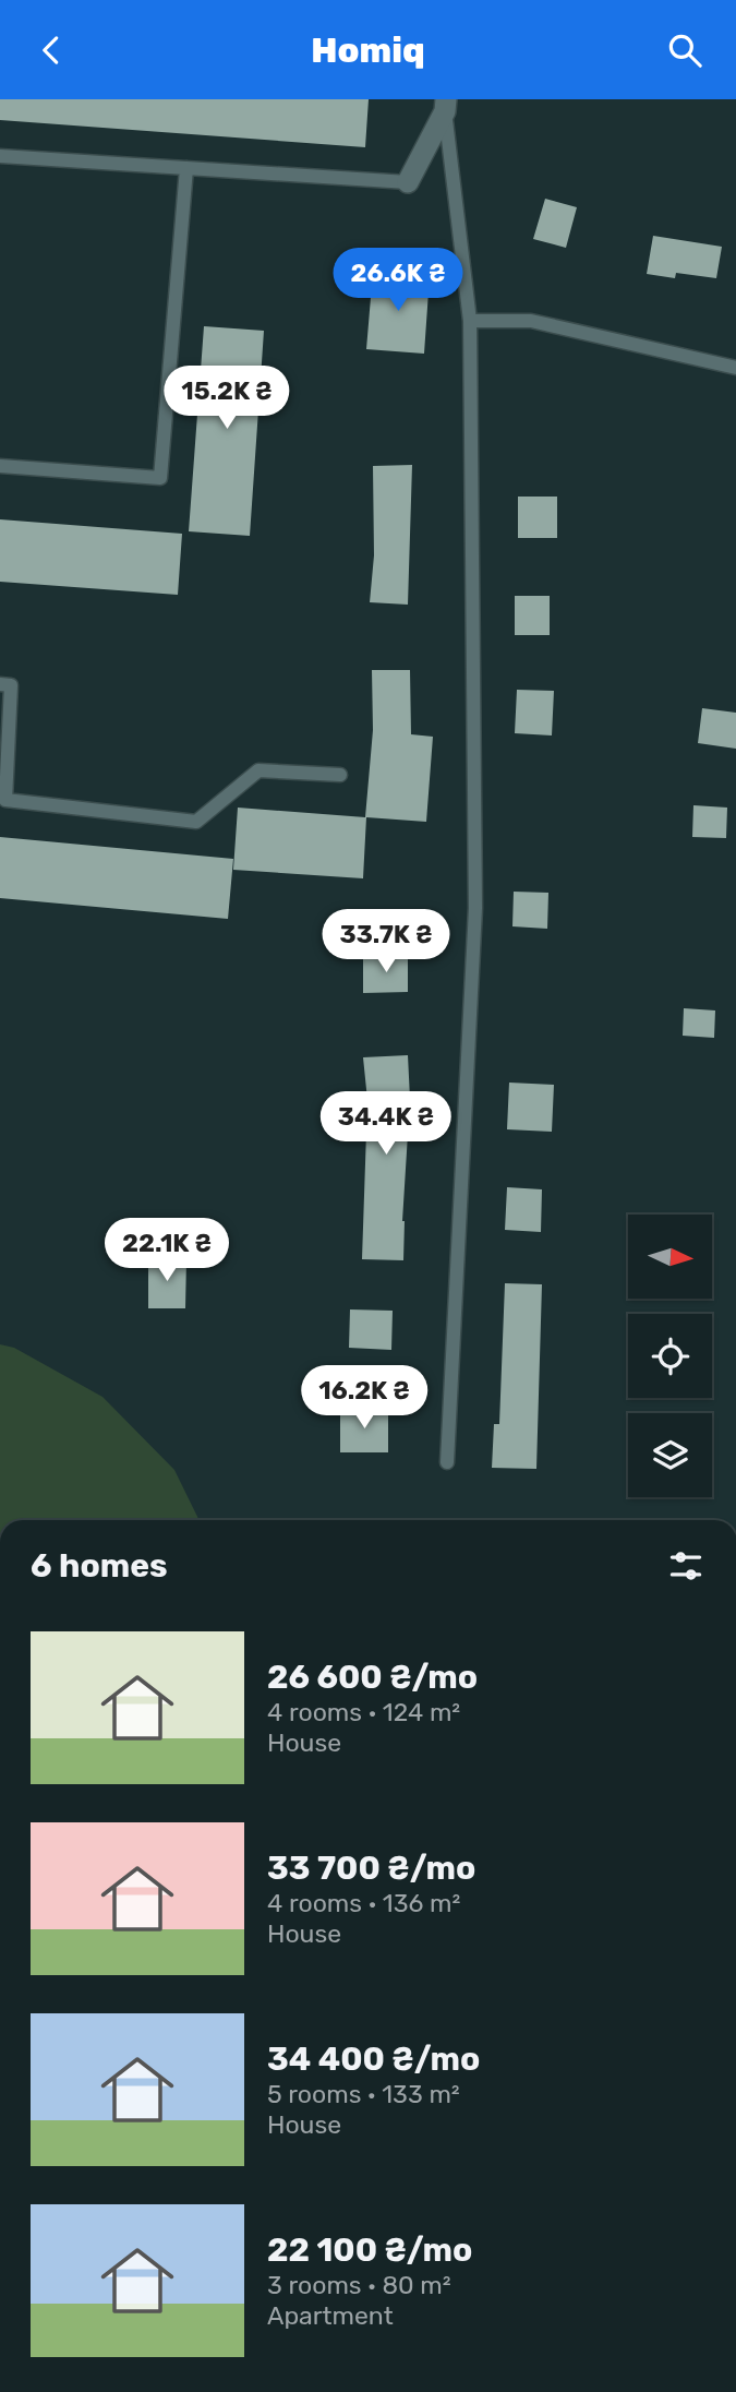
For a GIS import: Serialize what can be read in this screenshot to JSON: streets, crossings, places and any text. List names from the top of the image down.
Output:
{
  "north": "right",
  "page": {
    "header": "Homiq",
    "price": [
      "26.6K ₴",
      "15.2K ₴",
      "33.7K ₴",
      "34.4K ₴",
      "22.1K ₴",
      "16.2K ₴"
    ],
    "heading": "6 homes",
    "list": [
      {
        "name": "26 600 ₴/mo",
        "note": "4 rooms · 124 m² · House"
      },
      {
        "name": "33 700 ₴/mo",
        "note": "4 rooms · 136 m² · House"
      },
      {
        "name": "34 400 ₴/mo",
        "note": "5 rooms · 133 m² · House"
      },
      {
        "name": "22 100 ₴/mo",
        "note": "3 rooms · 80 m² · Apartment"
      }
    ]
  }
}
